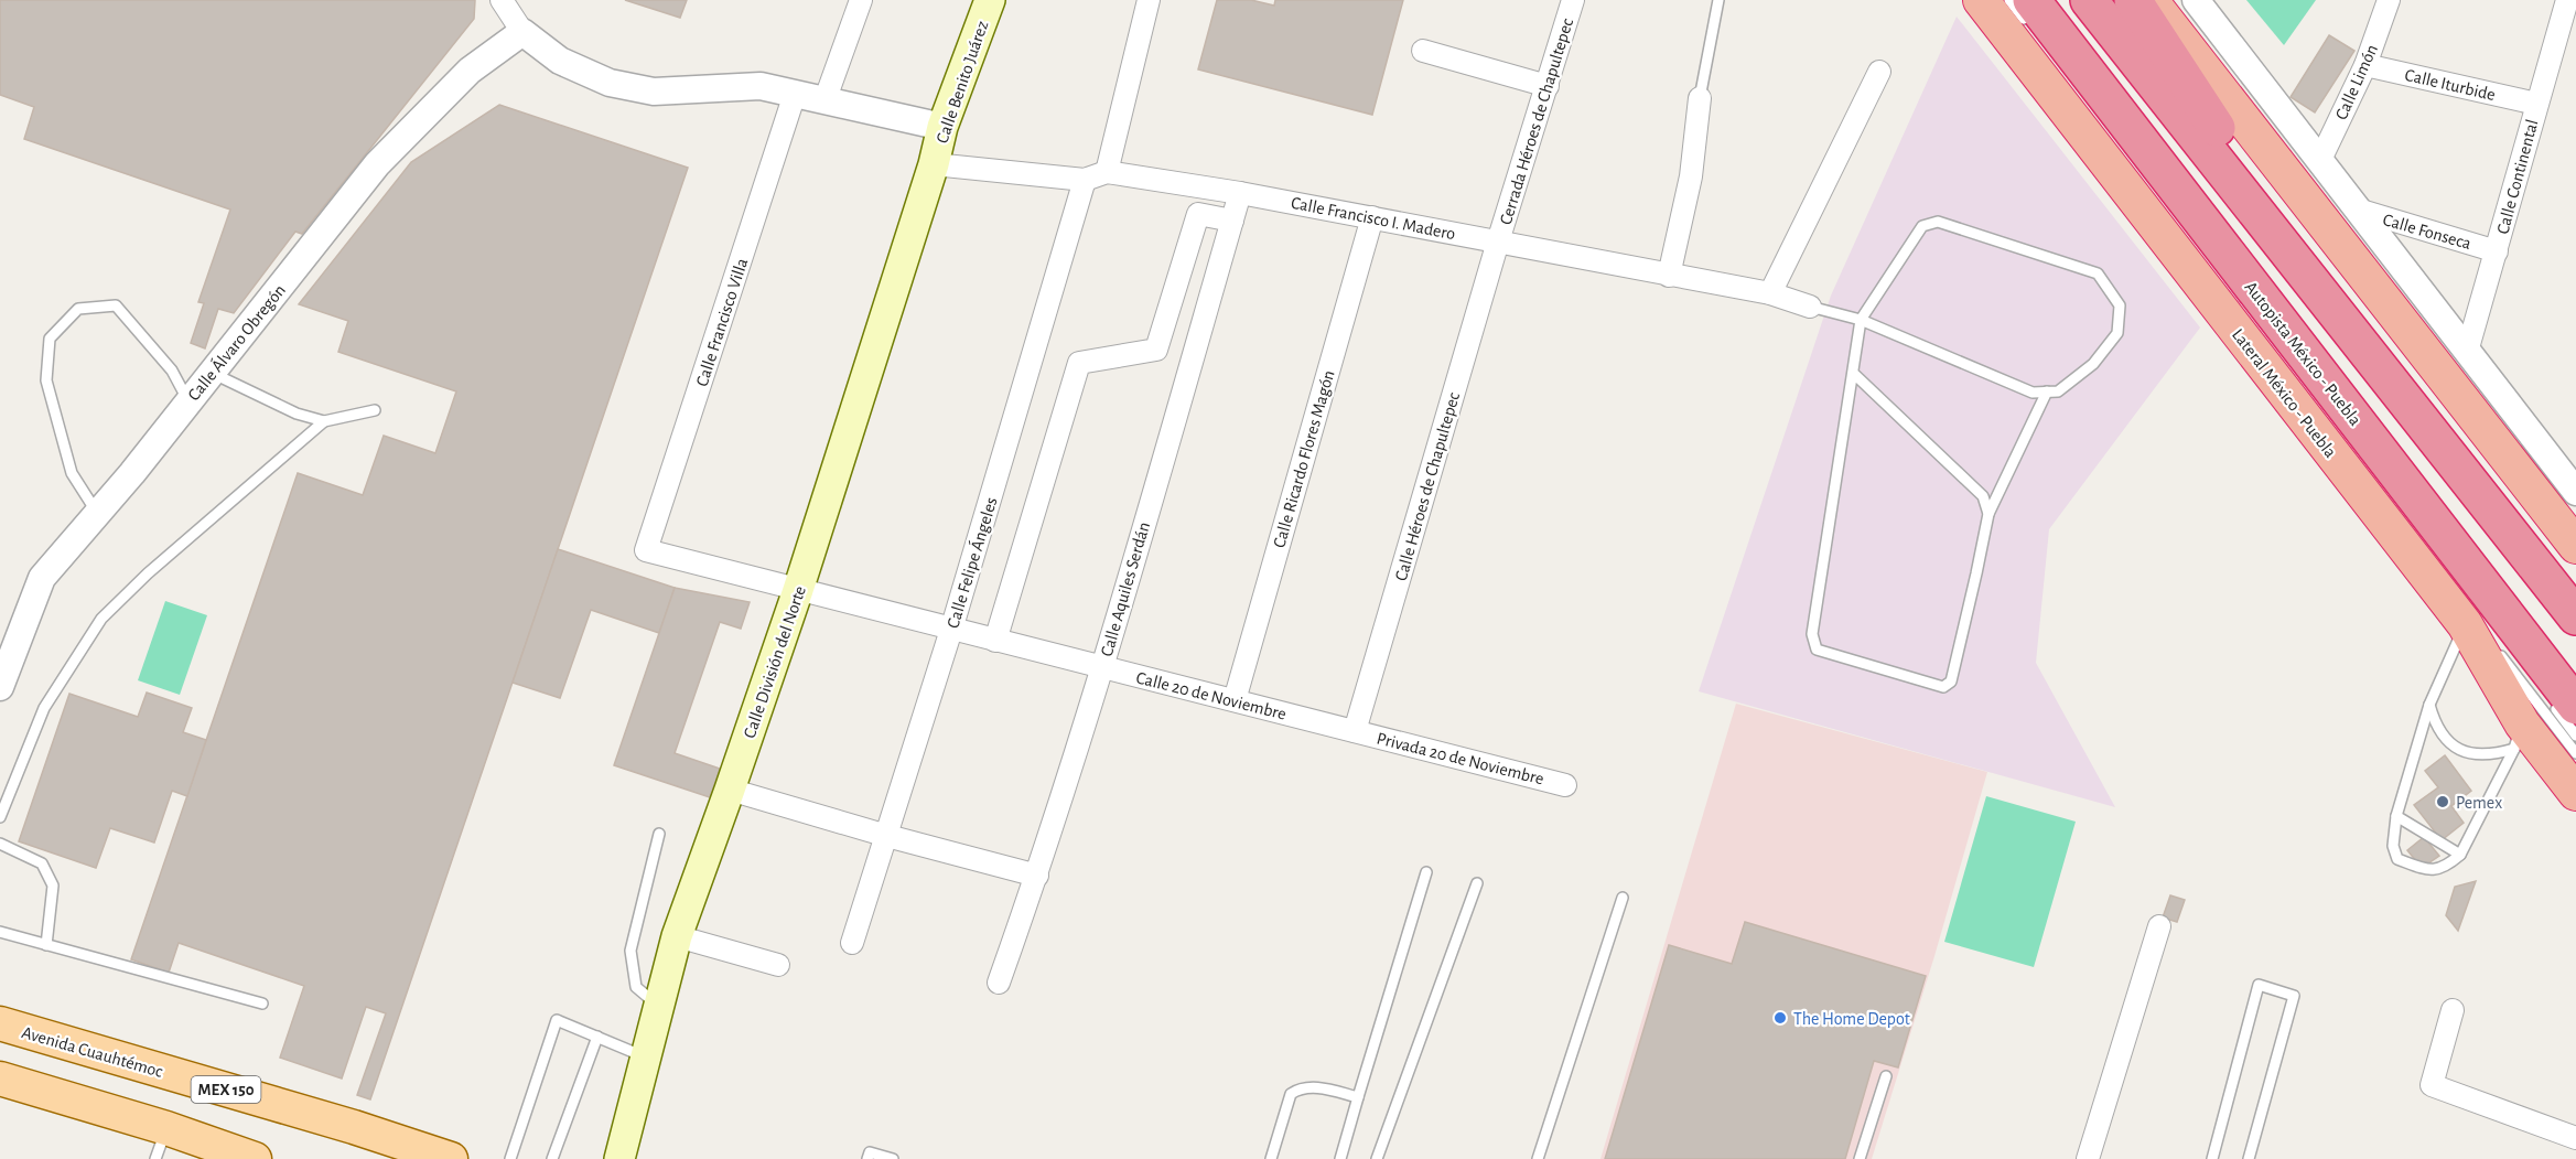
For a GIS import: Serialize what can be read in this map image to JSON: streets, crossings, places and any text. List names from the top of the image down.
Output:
{
  "streets": {
    "highway": ["Autopista México - Puebla", "Lateral México - Puebla"],
    "main road": [
      "Calle Benito Juárez",
      "Calle División del Norte",
      "Avenida Cuauhtémoc",
      "MEX 150"
    ],
    "street": [
      "Calle Limón",
      "Calle Iturbide",
      "Cerrada Héroes de Chapultepec",
      "Calle Continental",
      "Calle Francisco I. Madero",
      "Calle Fonseca",
      "Calle Francisco Villa",
      "Calle Álvaro Obregón",
      "Calle Ricardo Flores Magón",
      "Calle Héroes de Chapultepec",
      "Calle Felipe Ángeles",
      "Calle Aquiles Serdán",
      "Calle 20 de Noviembre",
      "Privada 20 de Noviembre"
    ]
  },
  "crossings": [
    ["Calle Benito Juárez", "Calle Francisco I. Madero"],
    ["Calle Benito Juárez", "Calle División del Norte"],
    ["Calle Limón", "Calle Iturbide"],
    ["Calle Iturbide", "Calle Continental"],
    ["Cerrada Héroes de Chapultepec", "Calle Francisco I. Madero"],
    ["Cerrada Héroes de Chapultepec", "Calle Héroes de Chapultepec"],
    ["Calle Continental", "Calle Fonseca"],
    ["Calle Francisco I. Madero", "Calle Ricardo Flores Magón"],
    ["Calle Francisco I. Madero", "Calle Héroes de Chapultepec"],
    ["Calle Francisco I. Madero", "Calle Felipe Ángeles"],
    ["Calle Francisco I. Madero", "Calle Aquiles Serdán"],
    ["Calle Francisco I. Madero", "Calle División del Norte"],
    ["Calle Francisco Villa", "Calle 20 de Noviembre"],
    ["Calle Ricardo Flores Magón", "Calle 20 de Noviembre"],
    ["Calle Héroes de Chapultepec", "Calle 20 de Noviembre"],
    ["Calle Héroes de Chapultepec", "Privada 20 de Noviembre"],
    ["Calle Felipe Ángeles", "Calle 20 de Noviembre"],
    ["Calle Aquiles Serdán", "Calle 20 de Noviembre"],
    ["Calle División del Norte", "Calle 20 de Noviembre"],
    ["Calle 20 de Noviembre", "Privada 20 de Noviembre"]
  ],
  "places": ["Pemex", "The Home Depot"]
}
